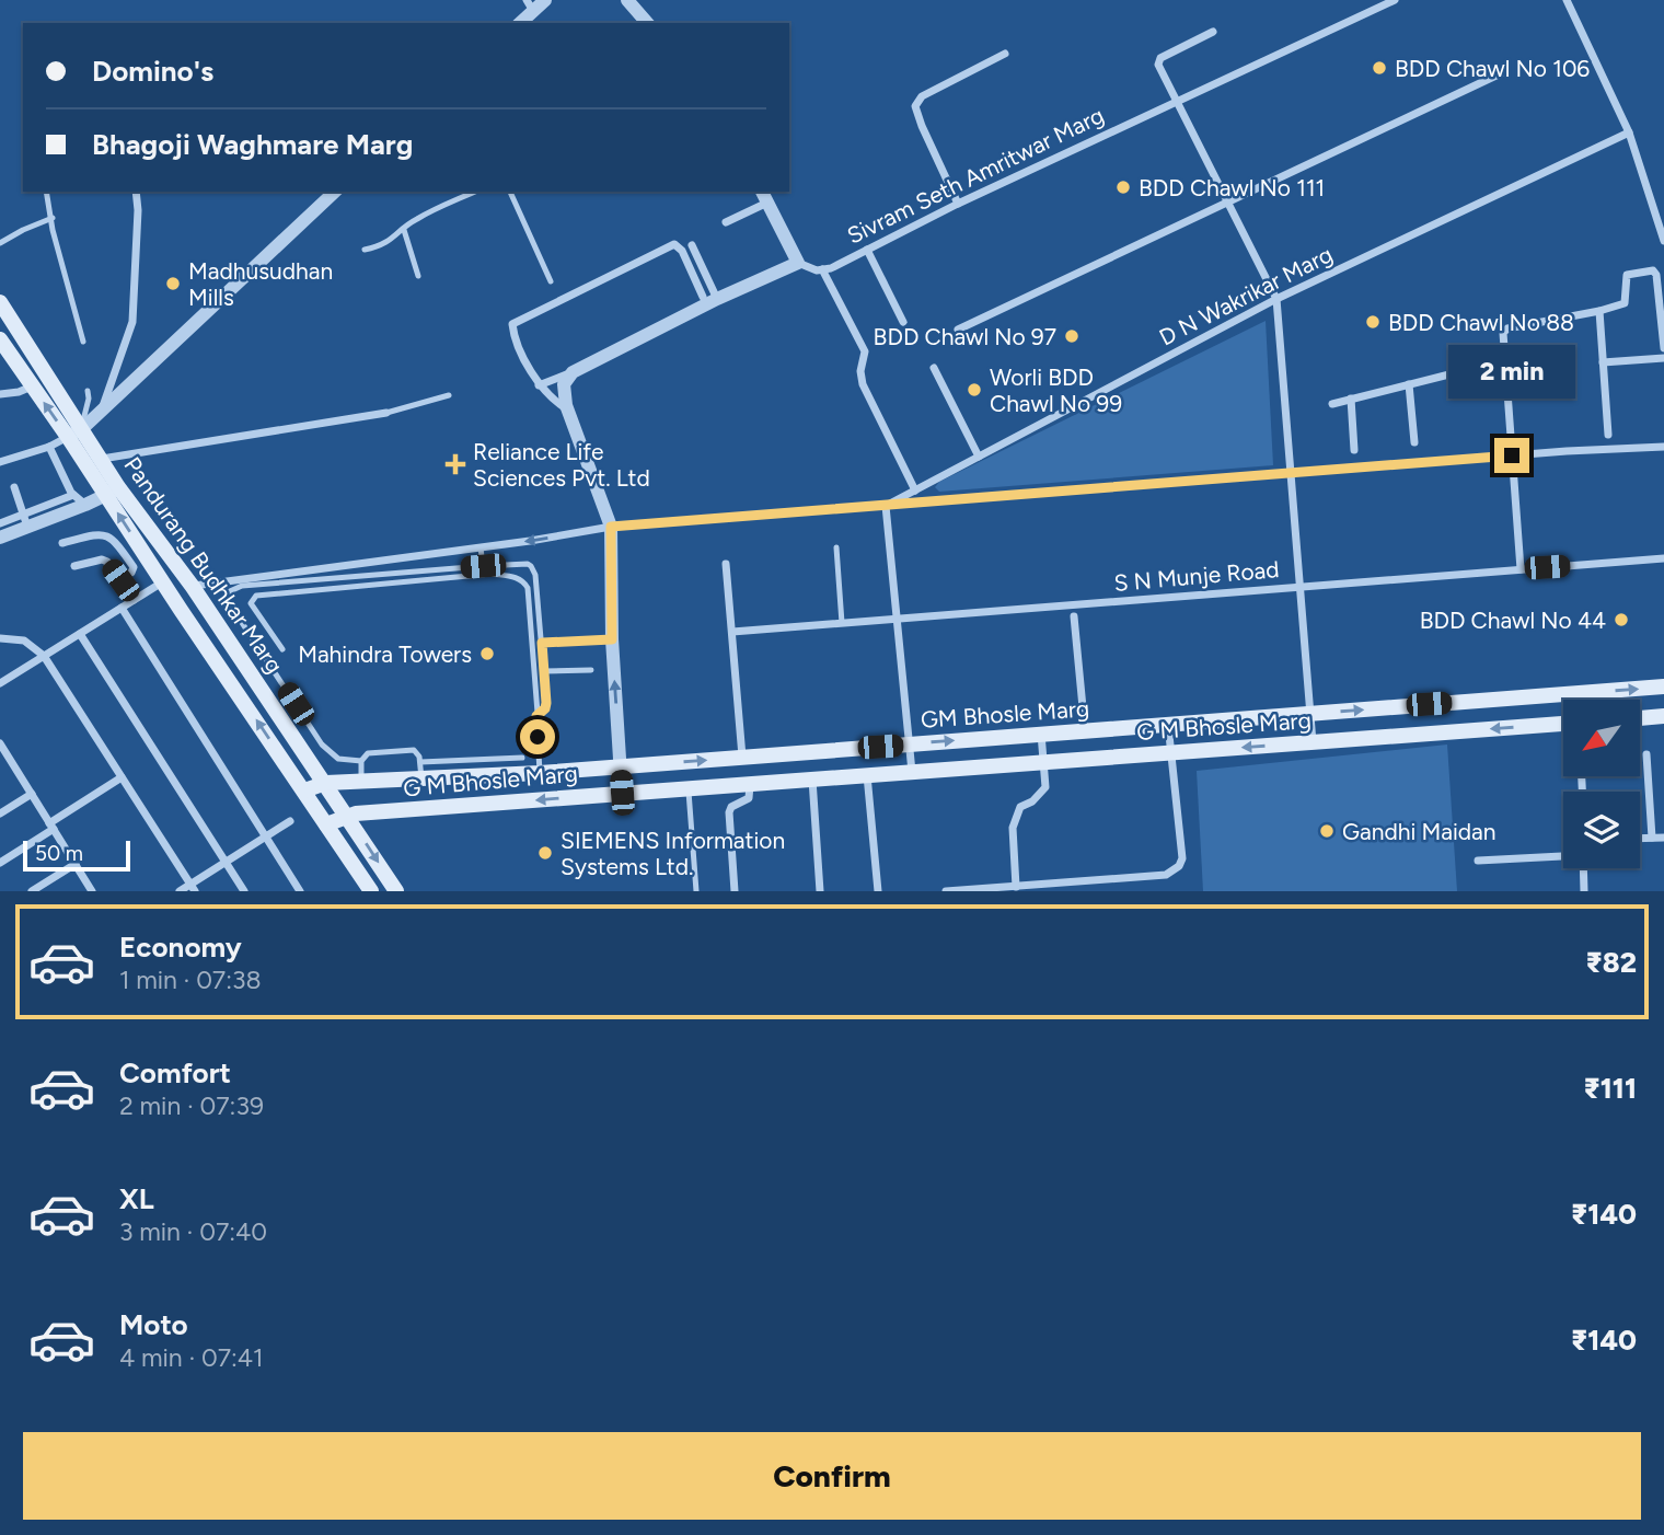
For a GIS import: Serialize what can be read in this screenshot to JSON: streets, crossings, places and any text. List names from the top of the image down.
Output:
{
  "streets": {
    "main road": ["Pandurang Budhkar Marg", "GM Bhosle Marg", "G M Bhosle Marg"],
    "street": ["Sivram Seth Amritwar Marg", "D N Wakrikar Marg", "S N Munje Road"]
  },
  "crossings": [
    ["Pandurang Budhkar Marg", "GM Bhosle Marg"],
    ["Pandurang Budhkar Marg", "G M Bhosle Marg"]
  ],
  "one_way": ["GM Bhosle Marg", "G M Bhosle Marg"],
  "places": {
    "other": [
      "BDD Chawl No 106",
      "BDD Chawl No 111",
      "Madhusudhan Mills",
      "BDD Chawl No 88",
      "BDD Chawl No 97",
      "Worli BDD Chawl No 99",
      "BDD Chawl No 44",
      "Mahindra Towers",
      "Gandhi Maidan",
      "SIEMENS Information Systems Ltd."
    ],
    "health": ["Reliance Life Sciences Pvt. Ltd"]
  },
  "scale_bar": "50 m",
  "north": "bottom left",
  "page": {
    "banner": ["Domino's", "Bhagoji Waghmare Marg"],
    "bubble": "2 min",
    "scale": "50 m",
    "list": [
      {
        "name": "Economy",
        "note": "1 min · 07:38",
        "value": "₹82"
      },
      {
        "name": "Comfort",
        "note": "2 min · 07:39",
        "value": "₹111"
      },
      {
        "name": "XL",
        "note": "3 min · 07:40",
        "value": "₹140"
      },
      {
        "name": "Moto",
        "note": "4 min · 07:41",
        "value": "₹140"
      }
    ],
    "buttons": "Confirm"
  }
}
